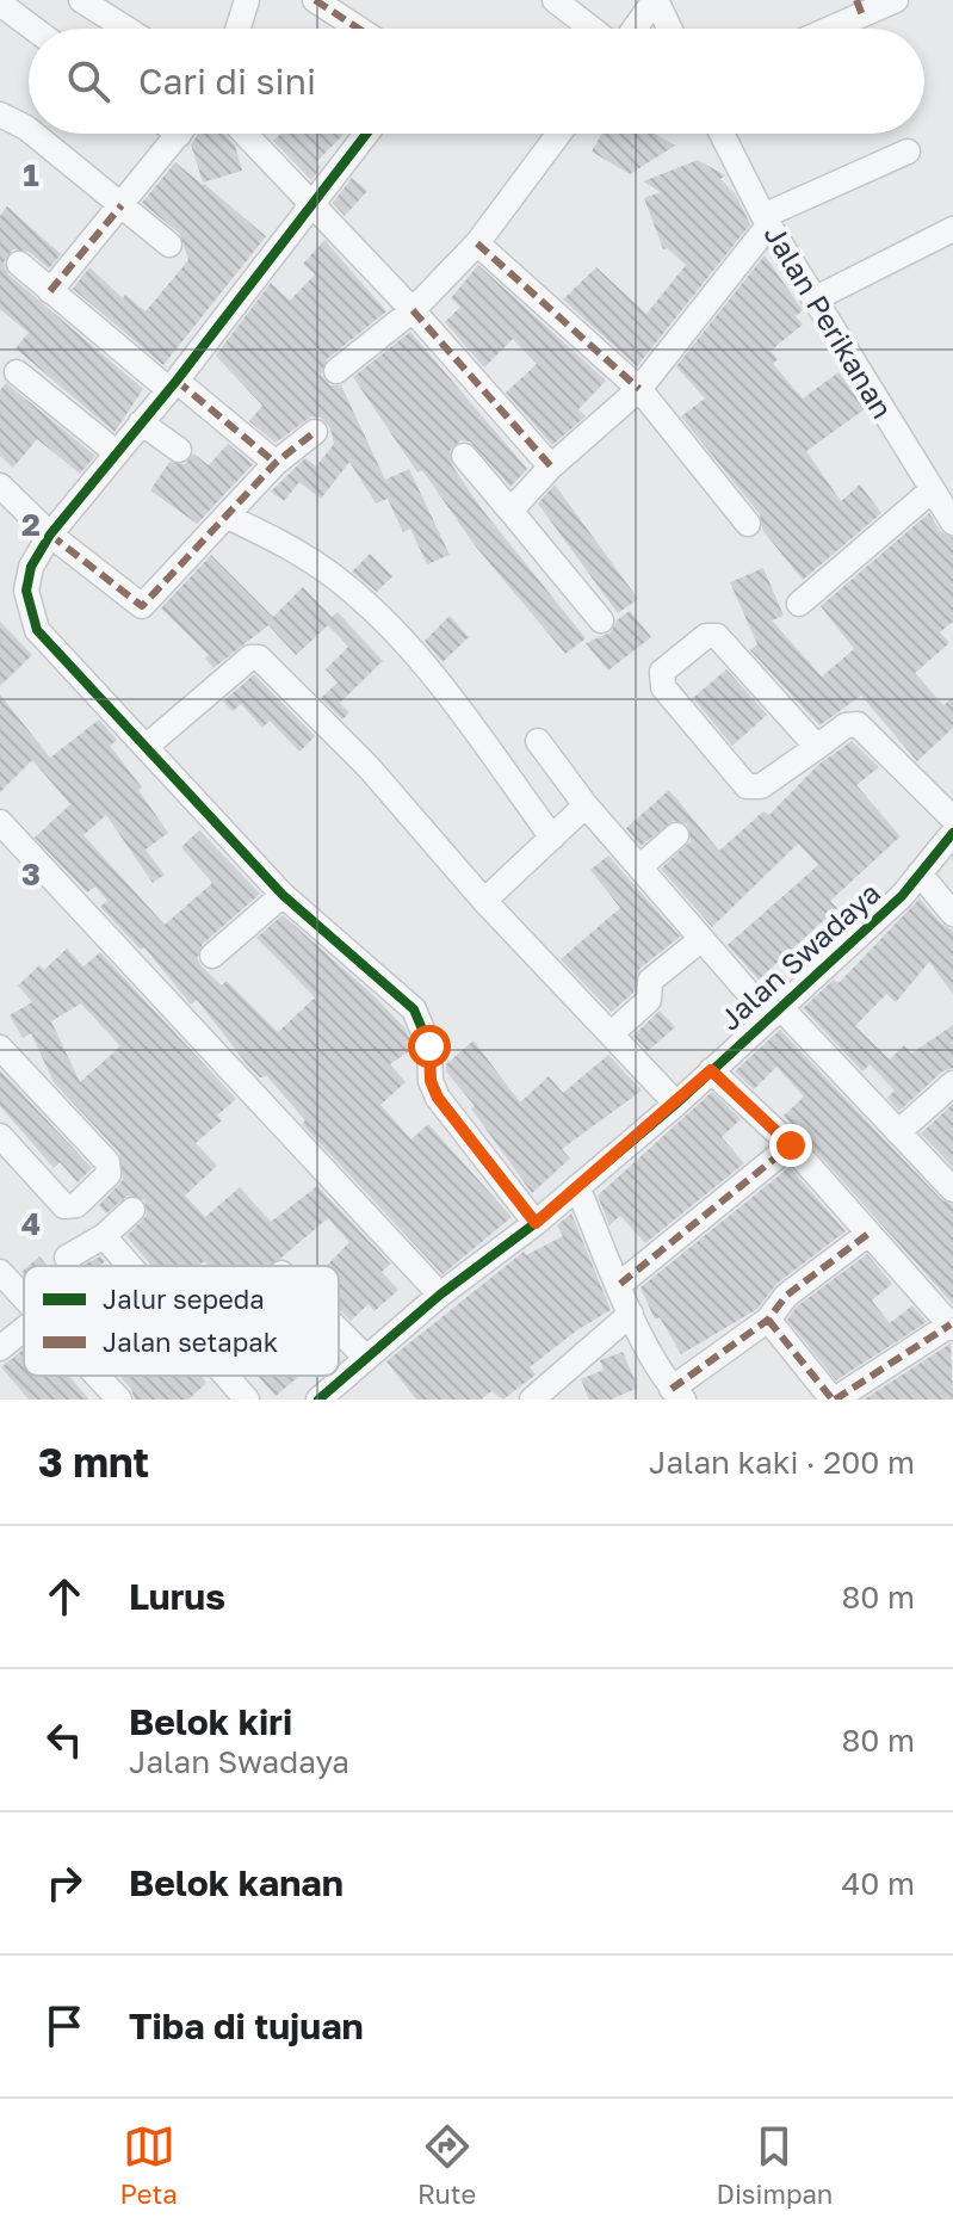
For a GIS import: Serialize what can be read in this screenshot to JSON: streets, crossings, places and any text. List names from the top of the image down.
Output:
{
  "streets": {
    "street": ["Jalan Perikanan", "Jalan Swadaya"]
  },
  "legend": ["Jalur sepeda", "Jalan setapak"],
  "page": {
    "search": "Cari di sini",
    "heading": ["3 mnt", "Jalan kaki · 200 m"],
    "list": [
      ["Lurus", "80 m"],
      ["Belok kiri", "Jalan Swadaya", "80 m"],
      ["Belok kanan", "40 m"],
      "Tiba di tujuan"
    ],
    "nav": ["Peta", "Rute", "Disimpan"]
  },
  "grid": {
    "rows": [
      "1",
      "2",
      "3",
      "4"
    ]
  }
}
